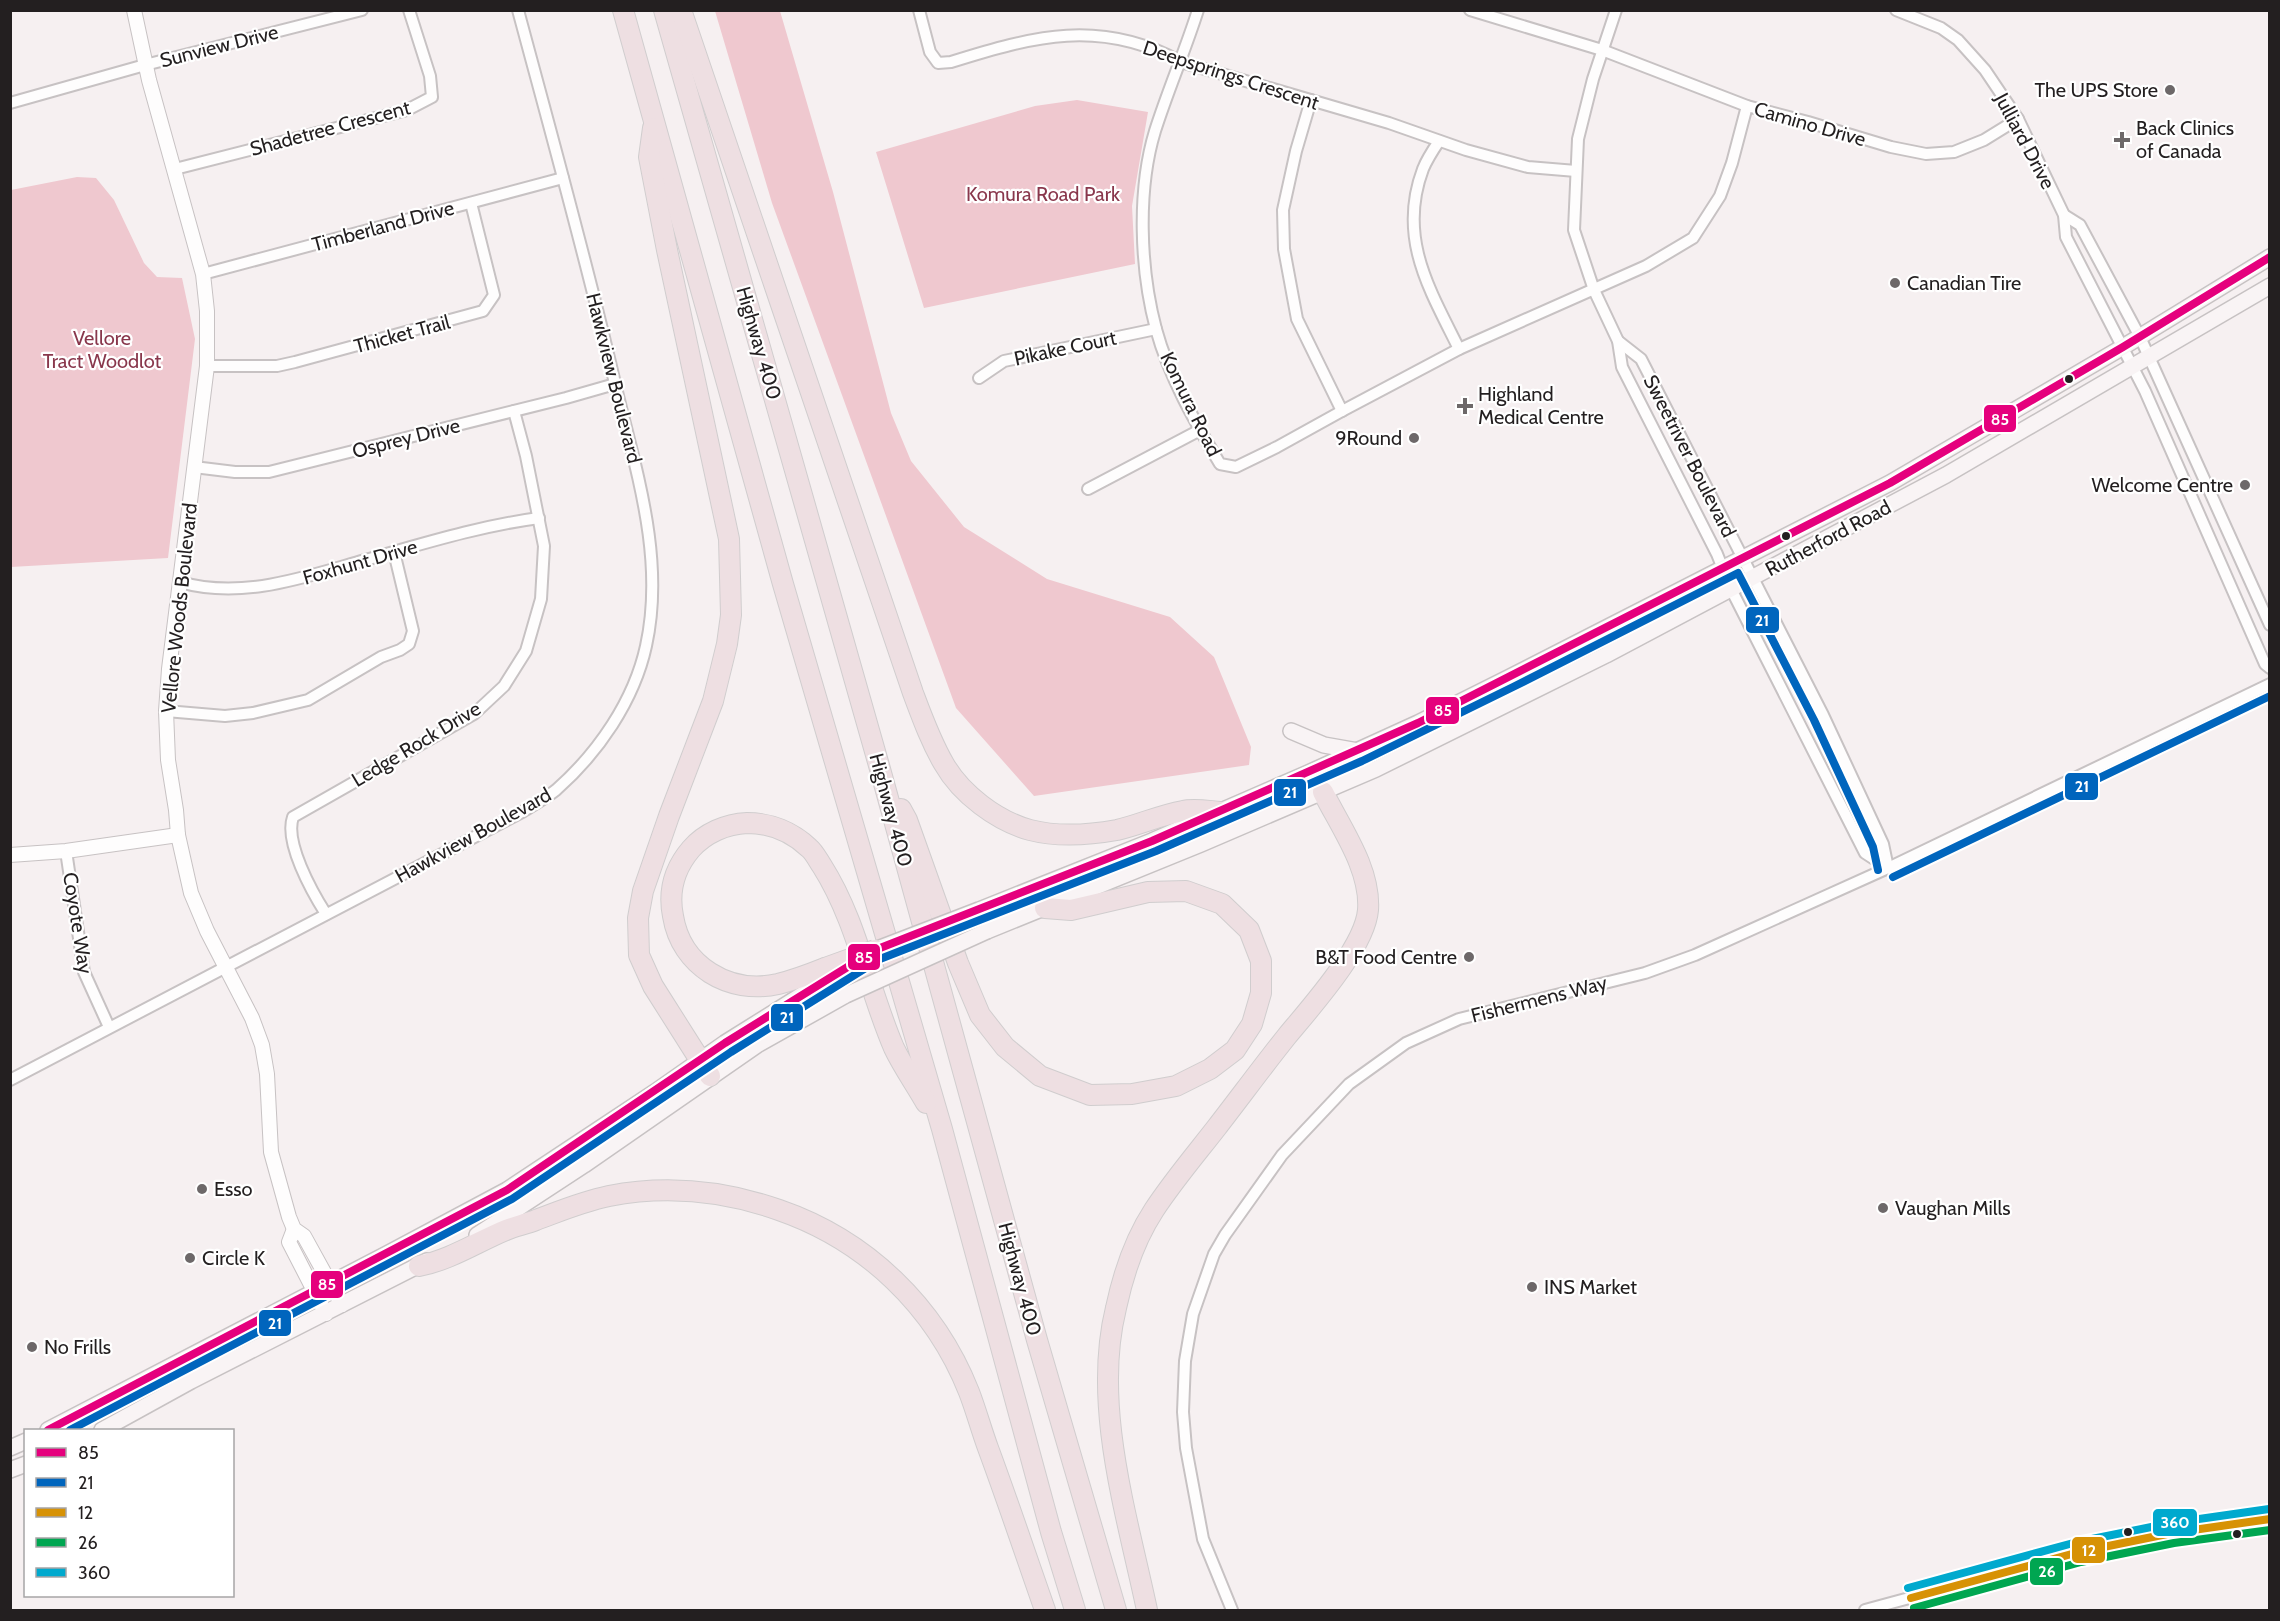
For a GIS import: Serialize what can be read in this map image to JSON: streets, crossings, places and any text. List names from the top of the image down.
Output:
{
  "streets": {
    "highway": ["Highway 400"],
    "main road": ["Rutherford Road"],
    "street": [
      "Sunview Drive",
      "Deepsprings Crescent",
      "Camino Drive",
      "Shadetree Crescent",
      "Julliard Drive",
      "Timberland Drive",
      "Thicket Trail",
      "Pikake Court",
      "Hawkview Boulevard",
      "Komura Road",
      "Osprey Drive",
      "Sweetriver Boulevard",
      "Foxhunt Drive",
      "Vellore Woods Boulevard",
      "Ledge Rock Drive",
      "Coyote Way",
      "Fishermens Way"
    ]
  },
  "crossings": [
    ["Sunview Drive", "Vellore Woods Boulevard"],
    ["Deepsprings Crescent", "Komura Road"],
    ["Deepsprings Crescent", "Sweetriver Boulevard"],
    ["Camino Drive", "Julliard Drive"],
    ["Camino Drive", "Komura Road"],
    ["Camino Drive", "Sweetriver Boulevard"],
    ["Shadetree Crescent", "Vellore Woods Boulevard"],
    ["Julliard Drive", "Rutherford Road"],
    ["Timberland Drive", "Thicket Trail"],
    ["Timberland Drive", "Hawkview Boulevard"],
    ["Timberland Drive", "Vellore Woods Boulevard"],
    ["Thicket Trail", "Vellore Woods Boulevard"],
    ["Pikake Court", "Komura Road"],
    ["Hawkview Boulevard", "Osprey Drive"],
    ["Hawkview Boulevard", "Vellore Woods Boulevard"],
    ["Hawkview Boulevard", "Ledge Rock Drive"],
    ["Hawkview Boulevard", "Coyote Way"],
    ["Komura Road", "Sweetriver Boulevard"],
    ["Osprey Drive", "Vellore Woods Boulevard"],
    ["Osprey Drive", "Ledge Rock Drive"],
    ["Sweetriver Boulevard", "Rutherford Road"],
    ["Sweetriver Boulevard", "Fishermens Way"],
    ["Rutherford Road", "Vellore Woods Boulevard"],
    ["Foxhunt Drive", "Vellore Woods Boulevard"],
    ["Foxhunt Drive", "Ledge Rock Drive"]
  ],
  "parks": ["Komura Road Park", "Vellore Tract Woodlot"],
  "places": {
    "other": [
      "The UPS Store",
      "Canadian Tire",
      "9Round",
      "Welcome Centre",
      "B&T Food Centre",
      "Esso",
      "Vaughan Mills",
      "Circle K",
      "INS Market",
      "No Frills"
    ],
    "health": ["Back Clinics of Canada", "Highland Medical Centre"]
  },
  "lines": [
    "transit line 85",
    "transit line 21",
    "transit line 360",
    "transit line 12",
    "transit line 26"
  ],
  "legend": [
    "85",
    "21",
    "12",
    "26",
    "360"
  ]
}
